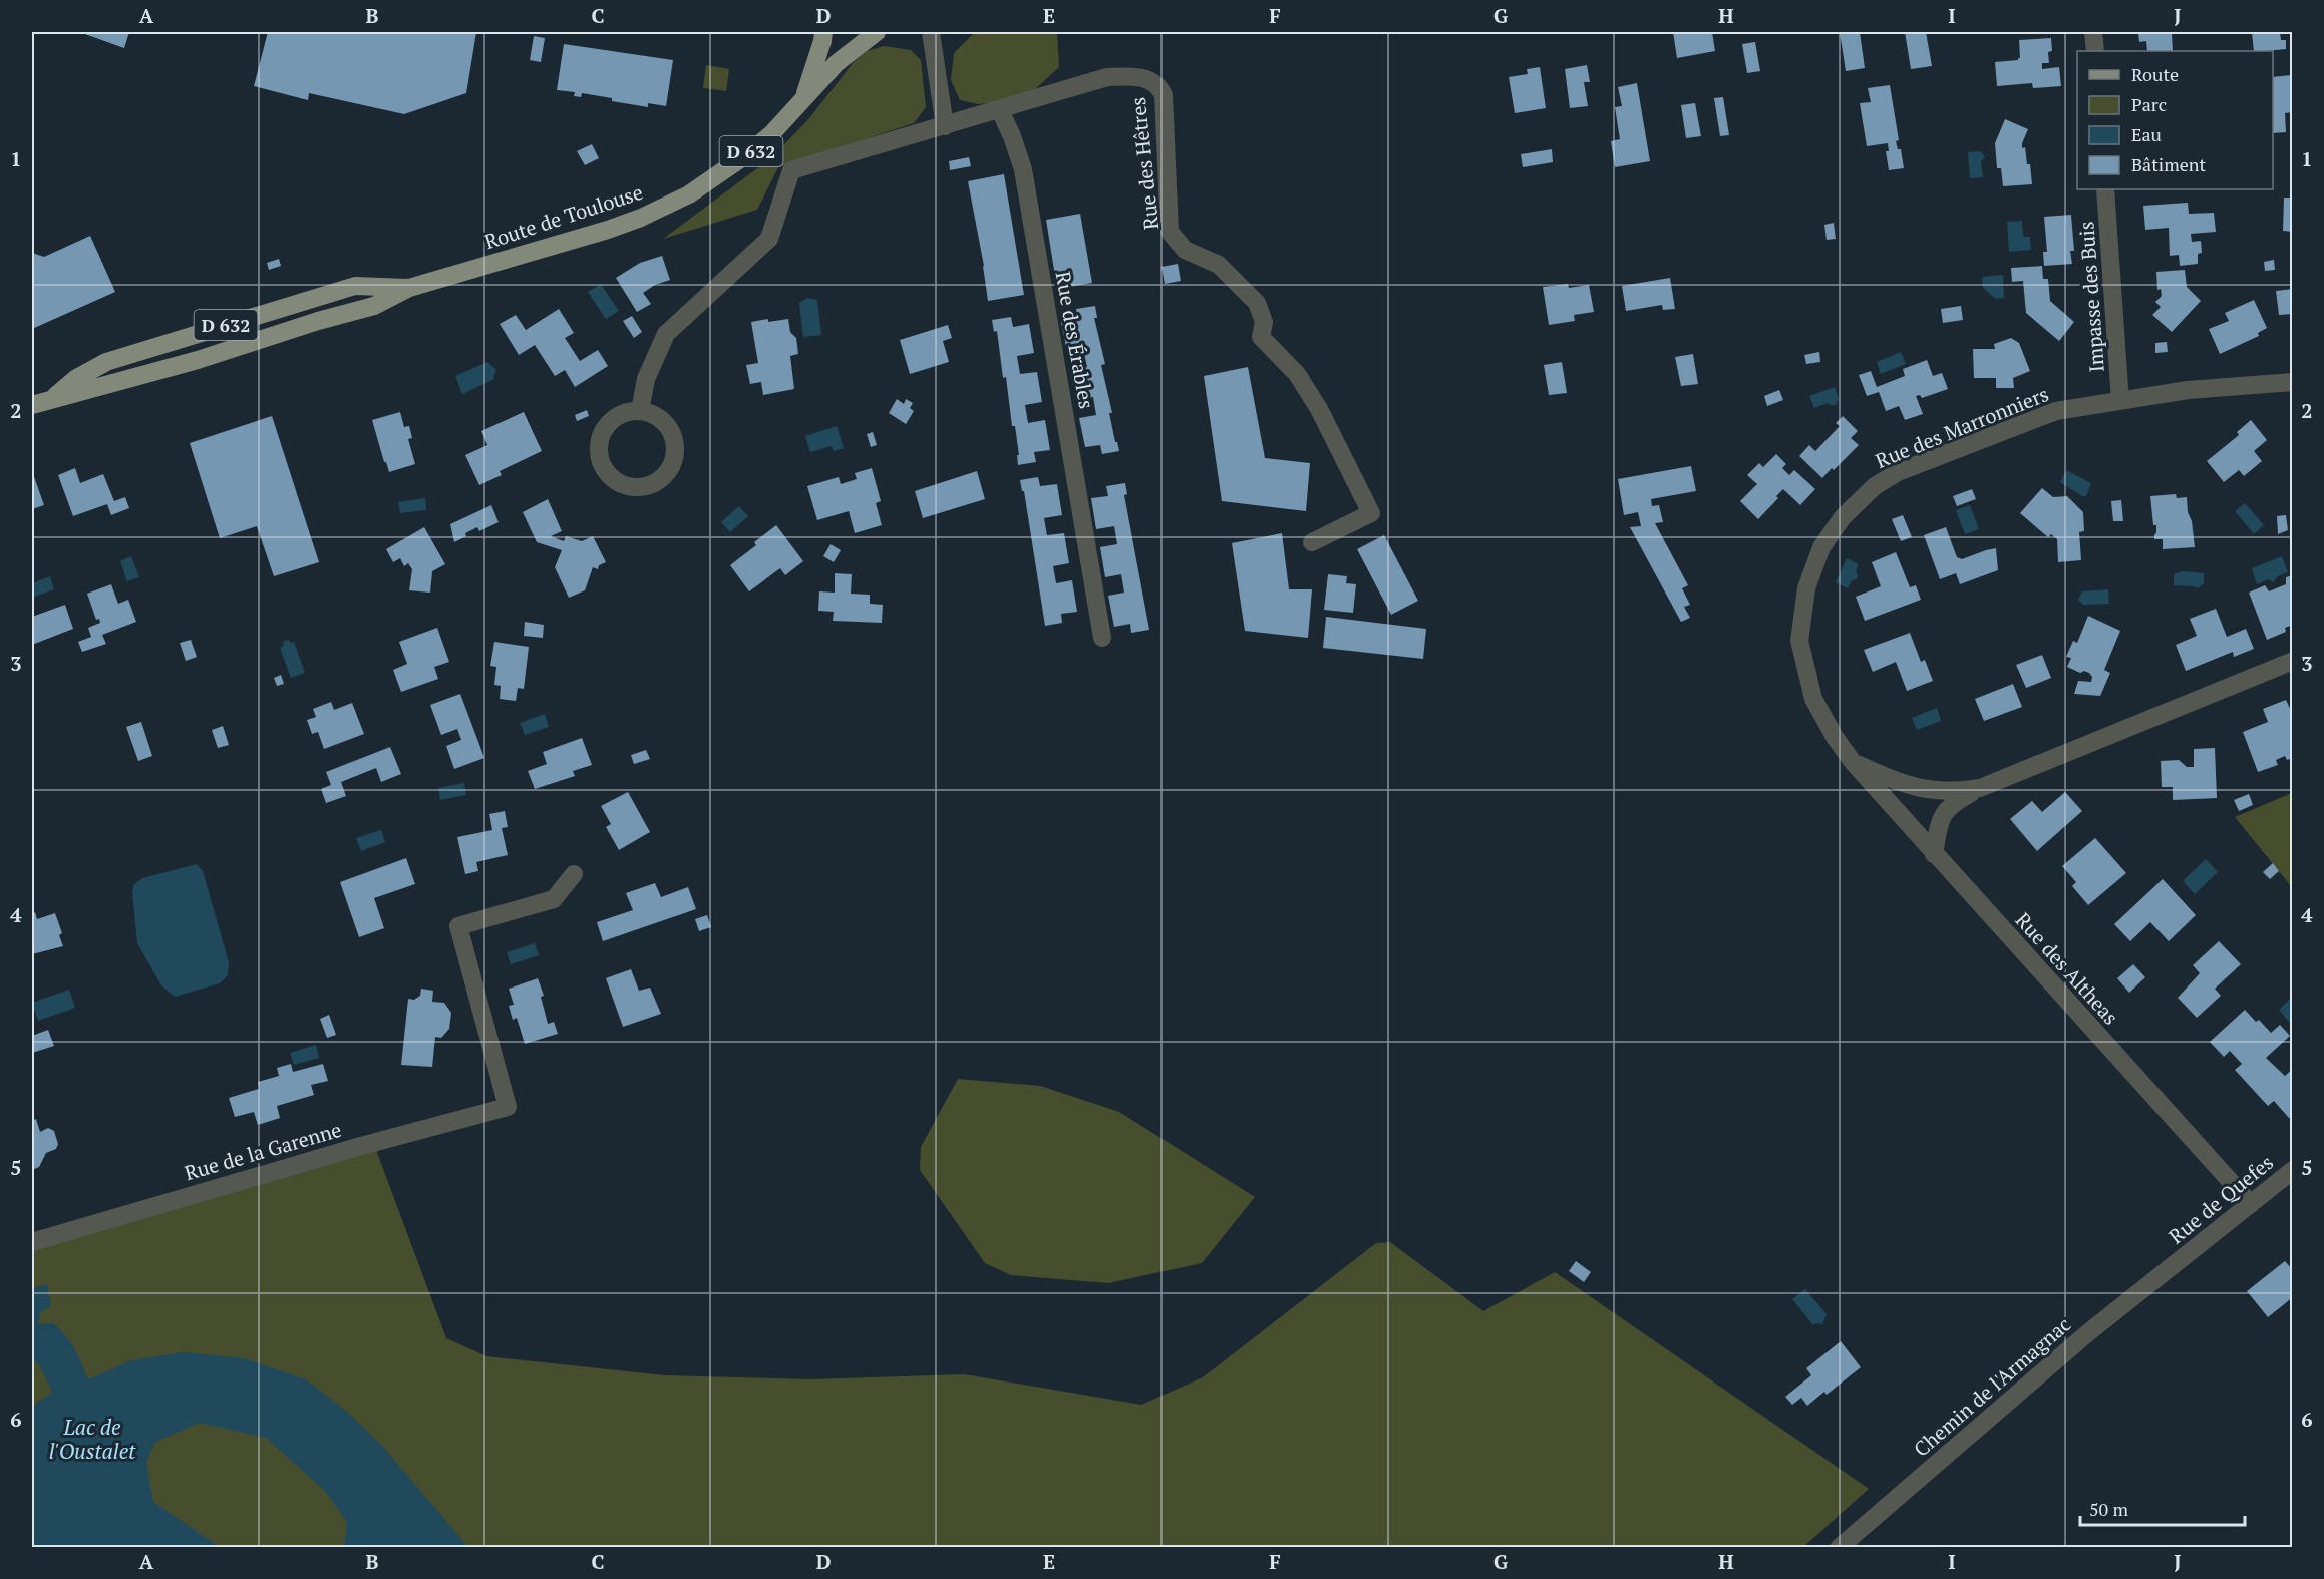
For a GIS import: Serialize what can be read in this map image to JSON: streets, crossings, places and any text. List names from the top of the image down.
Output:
{
  "streets": {
    "main road": ["D 632", "Route de Toulouse"],
    "street": [
      "Rue des Hêtres",
      "Impasse des Buis",
      "Rue des Érables",
      "Rue des Marronniers",
      "Rue des Altheas",
      "Rue de la Garenne",
      "Rue de Quefes",
      "Chemin de l'Armagnac"
    ]
  },
  "crossings": [
    ["D 632", "Route de Toulouse"],
    ["Rue des Hêtres", "Rue des Érables"],
    ["Impasse des Buis", "Rue des Marronniers"],
    ["Rue des Marronniers", "Rue des Altheas"],
    ["Rue des Altheas", "Rue de Quefes"],
    ["Rue de Quefes", "Chemin de l'Armagnac"]
  ],
  "water": ["Lac de l'Oustalet"],
  "legend": [
    "Route",
    "Parc",
    "Eau",
    "Bâtiment"
  ],
  "scale_bar": "50 m",
  "grid": {
    "columns": [
      "A",
      "B",
      "C",
      "D",
      "E",
      "F",
      "G",
      "H",
      "I",
      "J"
    ],
    "rows": [
      "1",
      "2",
      "3",
      "4",
      "5",
      "6"
    ]
  }
}
